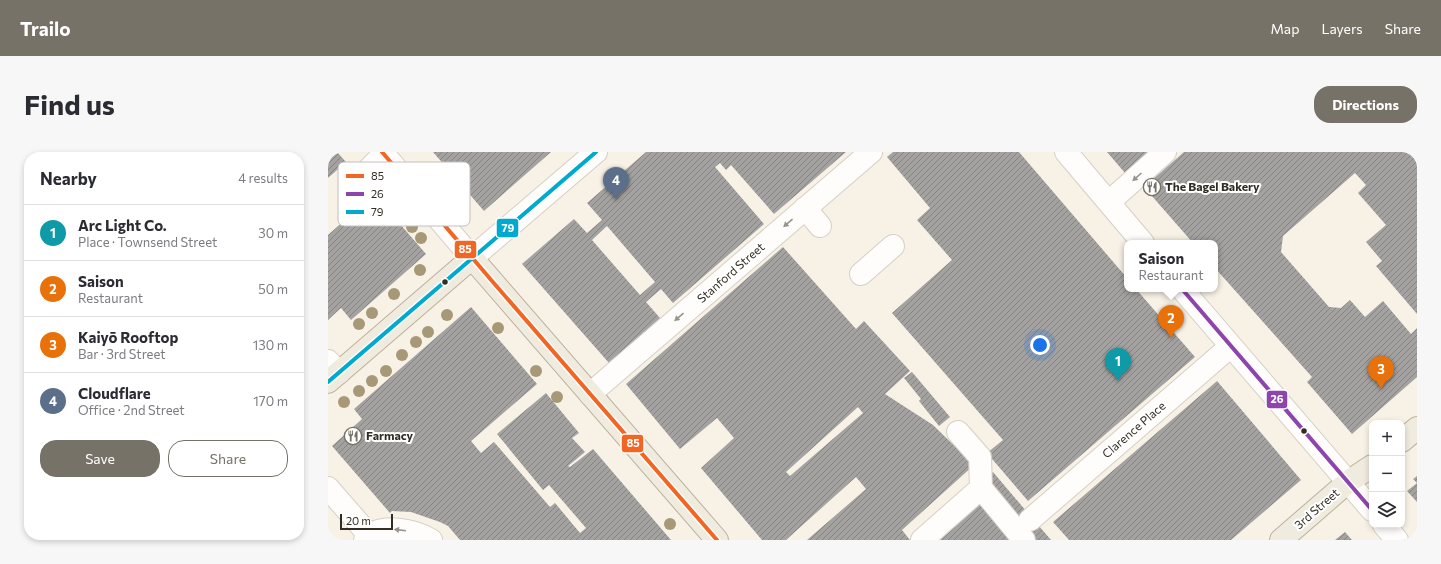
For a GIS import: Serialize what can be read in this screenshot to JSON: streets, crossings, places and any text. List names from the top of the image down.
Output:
{
  "streets": {
    "main road": ["3rd Street"],
    "street": ["Stanford Street", "Clarence Place"]
  },
  "places": {
    "restaurant": ["The Bagel Bakery", "Farmacy"]
  },
  "lines": ["transit line 85", "transit line 79", "transit line 26"],
  "legend": ["85", "26", "79"],
  "scale_bar": "20 m",
  "page": {
    "header": "Trailo",
    "nav": ["Map", "Layers", "Share"],
    "buttons": [
      "Directions",
      ["Save", "Share"]
    ],
    "title": "Find us",
    "heading": ["Nearby", "4 results"],
    "pins": [
      "4",
      "2",
      "1",
      "3"
    ],
    "list": [
      {
        "mark": "1",
        "name": "Arc Light Co.",
        "note": "Place · Townsend Street",
        "value": "30 m"
      },
      {
        "mark": "2",
        "name": "Saison",
        "note": "Restaurant",
        "value": "50 m"
      },
      {
        "mark": "3",
        "name": "Kaiyō Rooftop",
        "note": "Bar · 3rd Street",
        "value": "130 m"
      },
      {
        "mark": "4",
        "name": "Cloudflare",
        "note": "Office · 2nd Street",
        "value": "170 m"
      }
    ],
    "popup": ["Saison", "Restaurant"],
    "map_buttons": ["+", "−"],
    "scale": "20 m"
  }
}
